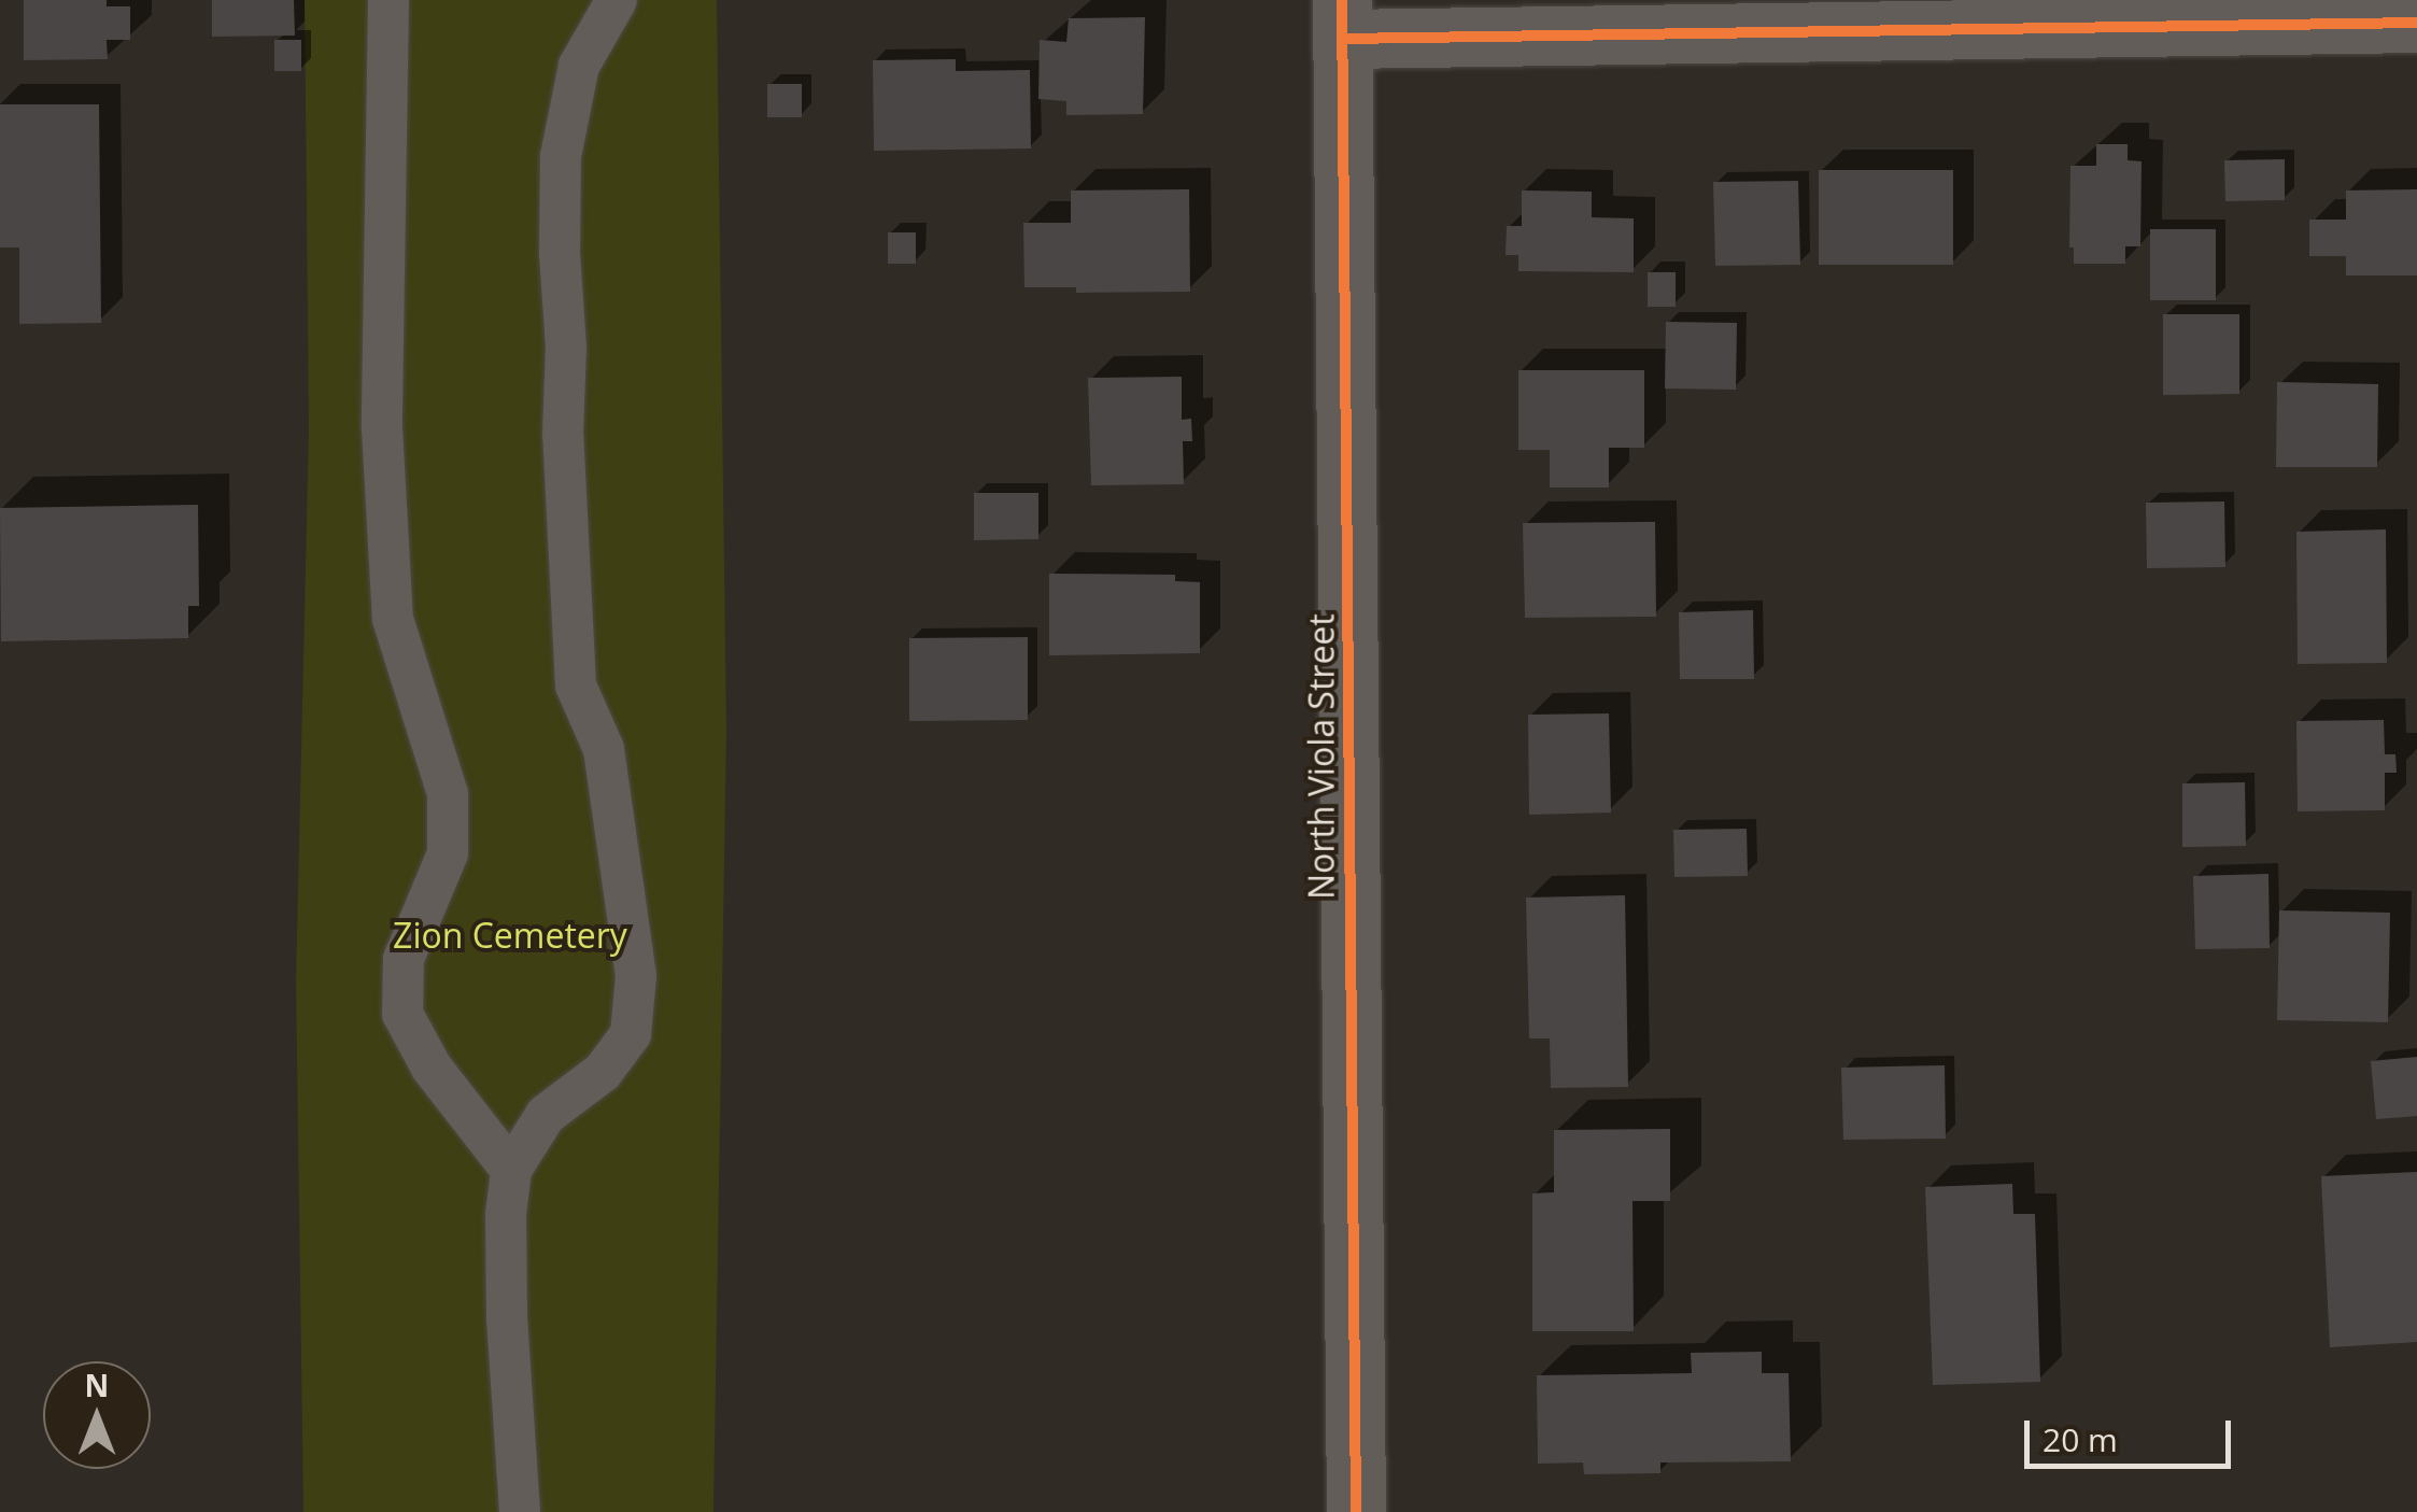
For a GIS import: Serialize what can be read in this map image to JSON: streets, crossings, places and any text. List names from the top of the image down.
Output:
{
  "streets": {
    "street": ["North Viola Street"]
  },
  "parks": ["Zion Cemetery"],
  "scale_bar": "20 m",
  "north": "top"
}
